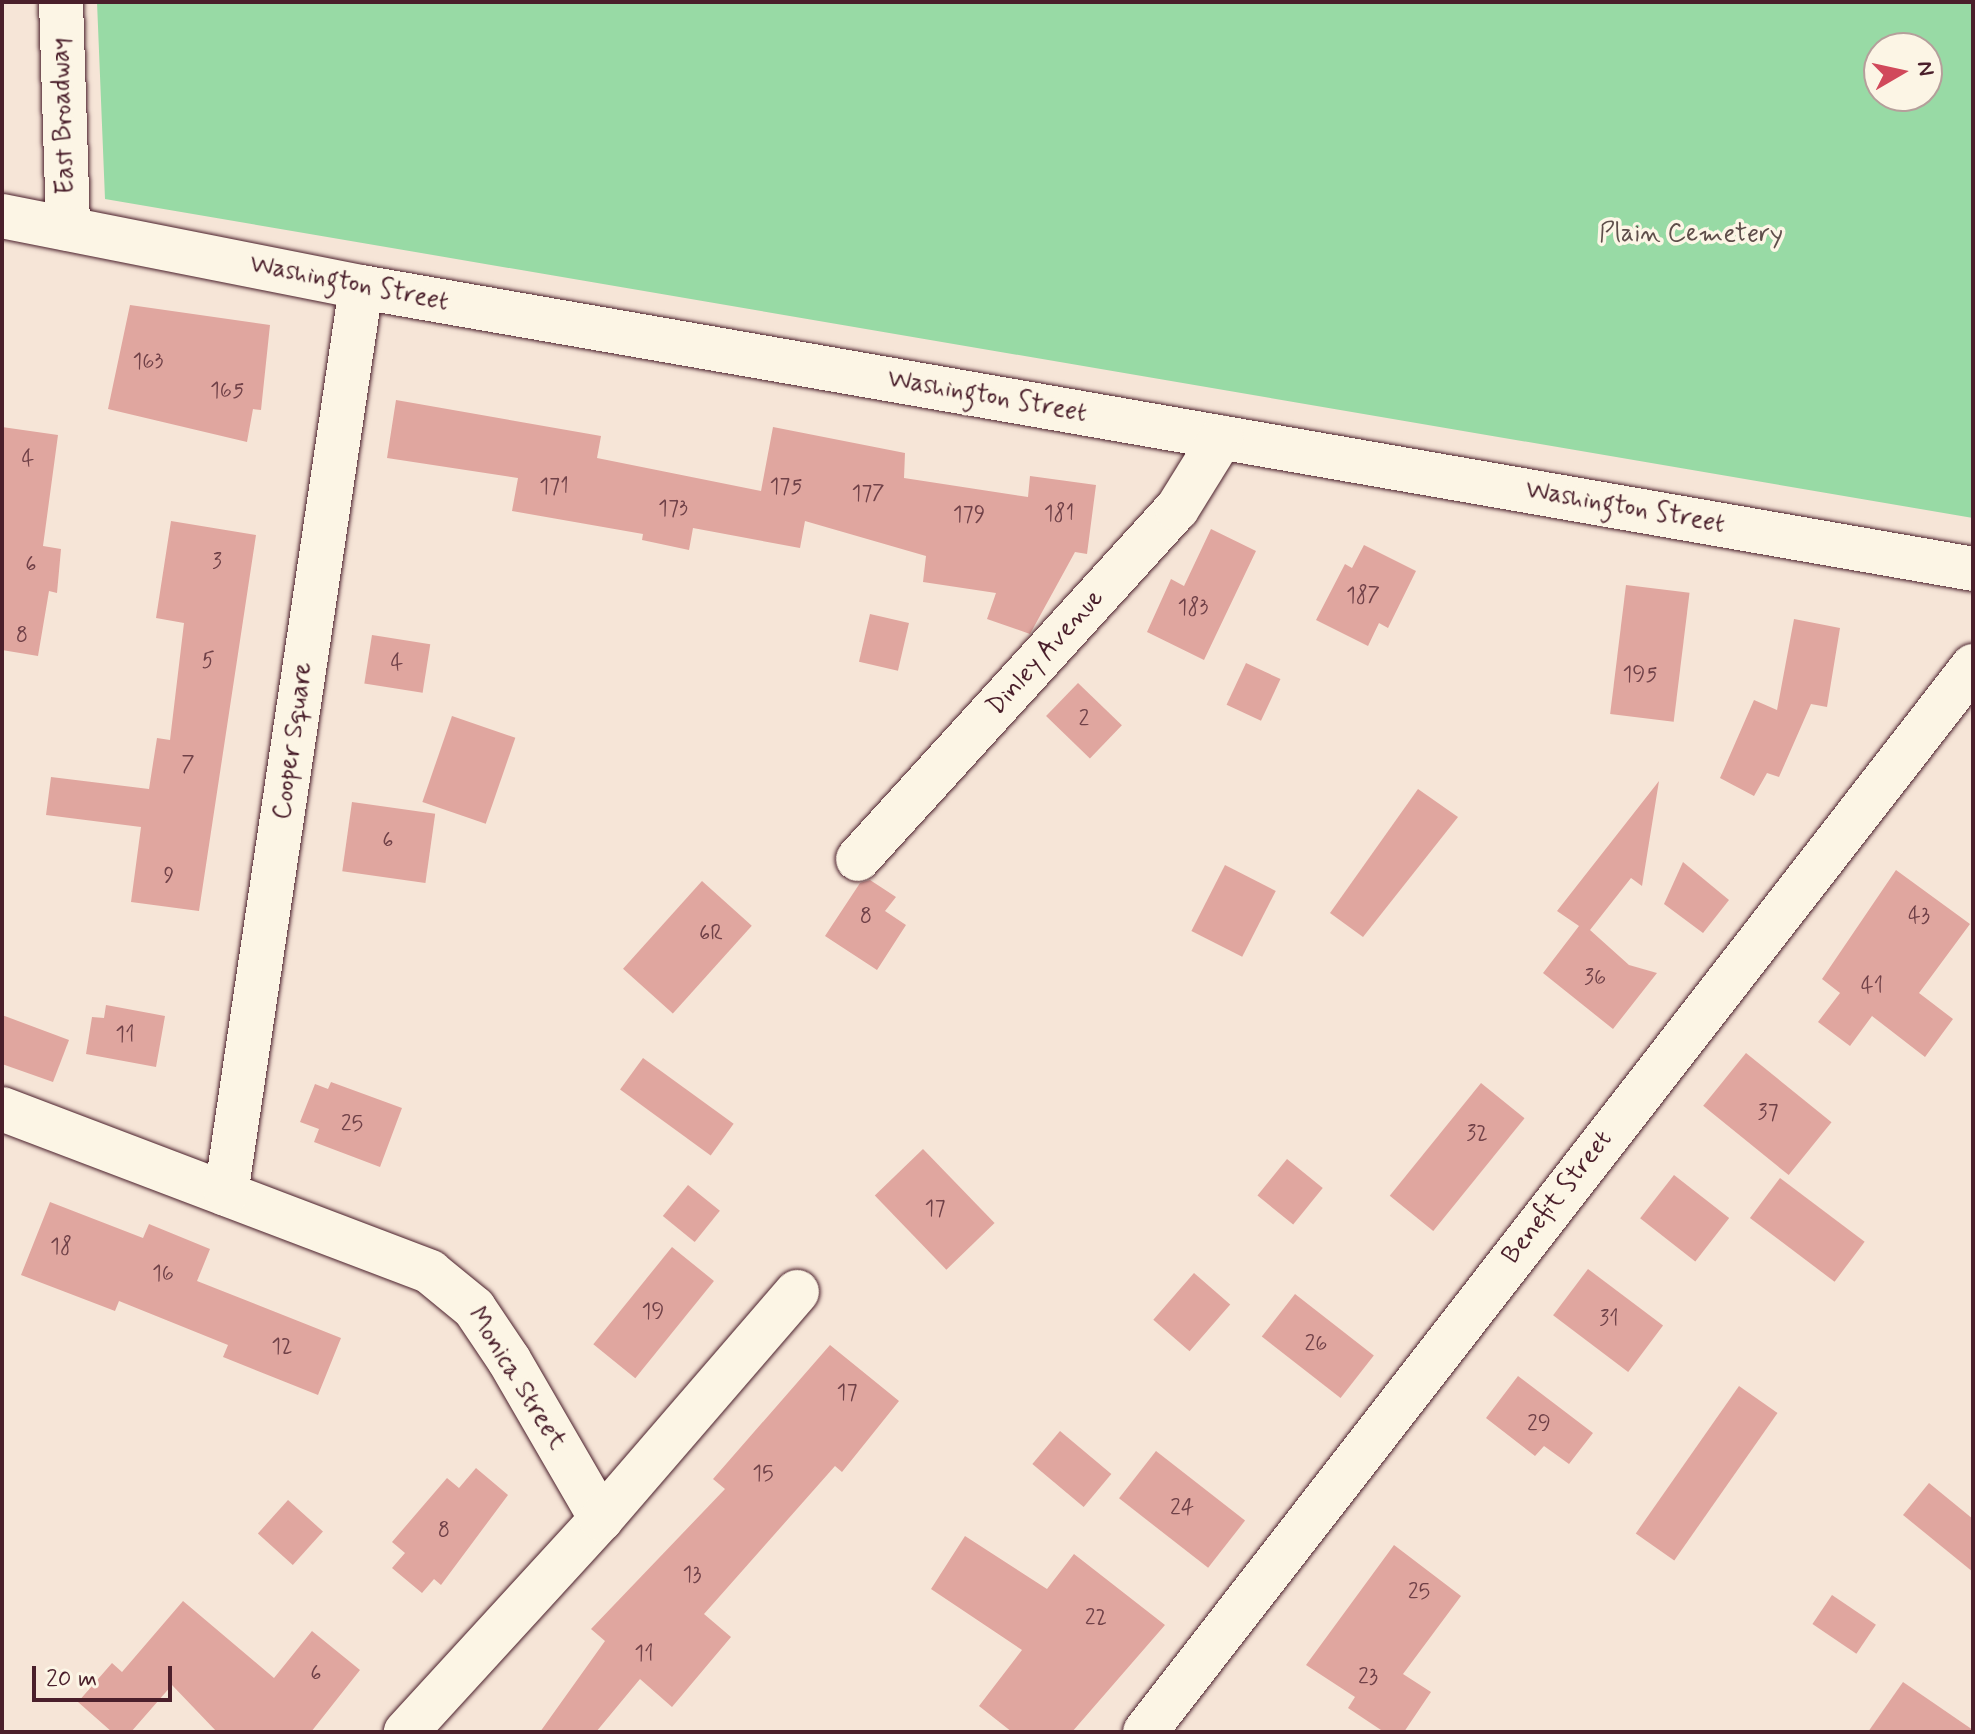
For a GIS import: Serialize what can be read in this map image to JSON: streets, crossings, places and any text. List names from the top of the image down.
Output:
{
  "streets": {
    "street": [
      "East Broadway",
      "Washington Street",
      "Dinley Avenue",
      "Cooper Square",
      "Benefit Street",
      "Monica Street"
    ]
  },
  "crossings": [
    ["East Broadway", "Washington Street"],
    ["Washington Street", "Dinley Avenue"],
    ["Washington Street", "Cooper Square"],
    ["Cooper Square", "Monica Street"]
  ],
  "parks": ["Plain Cemetery"],
  "house_numbers": [
    "163",
    "165",
    "4",
    "171",
    "175",
    "177",
    "173",
    "181",
    "179",
    "3",
    "6",
    "187",
    "183",
    "8",
    "5",
    "4",
    "195",
    "2",
    "7",
    "6",
    "9",
    "43",
    "8",
    "6R",
    "36",
    "41",
    "11",
    "37",
    "25",
    "32",
    "17",
    "18",
    "16",
    "19",
    "31",
    "26",
    "12",
    "17",
    "29",
    "15",
    "24",
    "8",
    "13",
    "25",
    "22",
    "11",
    "6",
    "23"
  ],
  "scale_bar": "20 m",
  "north": "right"
}
